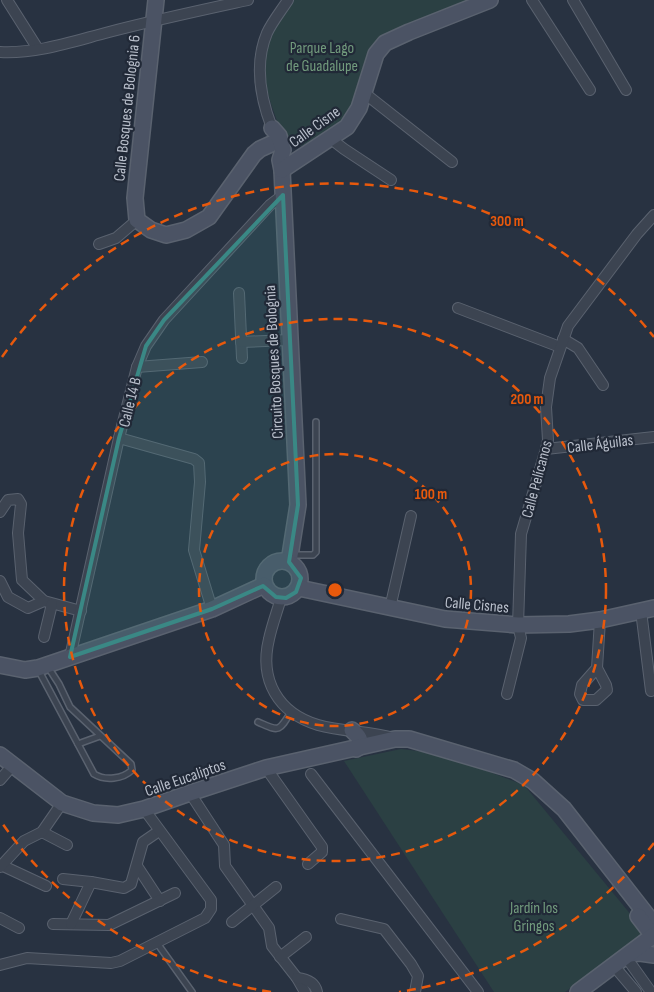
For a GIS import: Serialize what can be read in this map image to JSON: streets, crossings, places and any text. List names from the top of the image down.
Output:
{
  "streets": {
    "main road": [
      "Calle Bosques de Bolognia 6",
      "Calle Cisne",
      "Circuito Bosques de Bolognia",
      "Calle Cisnes",
      "Calle Eucaliptos"
    ],
    "street": ["Calle 14 B", "Calle Águilas", "Calle Pelícanos"]
  },
  "crossings": [
    ["Calle Cisne", "Circuito Bosques de Bolognia"],
    ["Circuito Bosques de Bolognia", "Calle 14 B"],
    ["Circuito Bosques de Bolognia", "Calle Cisnes"],
    ["Calle Águilas", "Calle Pelícanos"],
    ["Calle Pelícanos", "Calle Cisnes"]
  ],
  "parks": ["Parque Lago de Guadalupe", "Jardín los Gringos"],
  "rings": ["300 m", "200 m", "100 m"]
}
